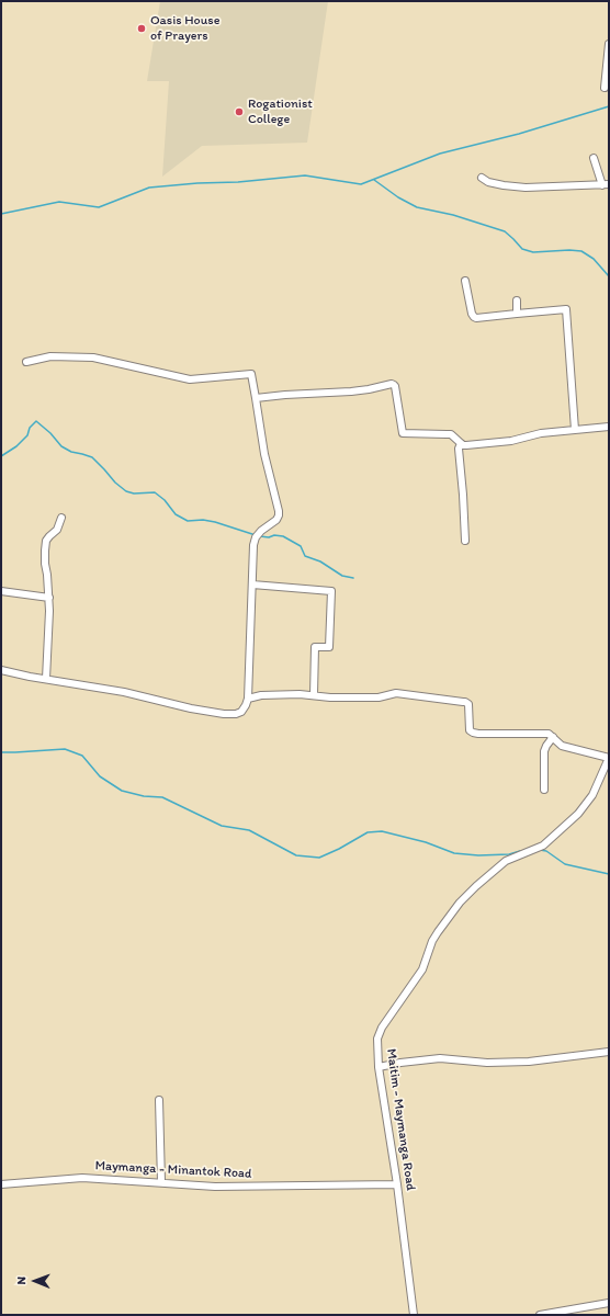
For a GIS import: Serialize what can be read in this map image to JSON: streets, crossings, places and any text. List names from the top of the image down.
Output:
{
  "streets": {
    "street": ["Maitim - Maymanga Road", "Maymanga - Minantok Road"]
  },
  "crossings": [
    ["Maitim - Maymanga Road", "Maymanga - Minantok Road"]
  ],
  "places": ["Oasis House of Prayers", "Rogationist College"],
  "north": "left"
}
